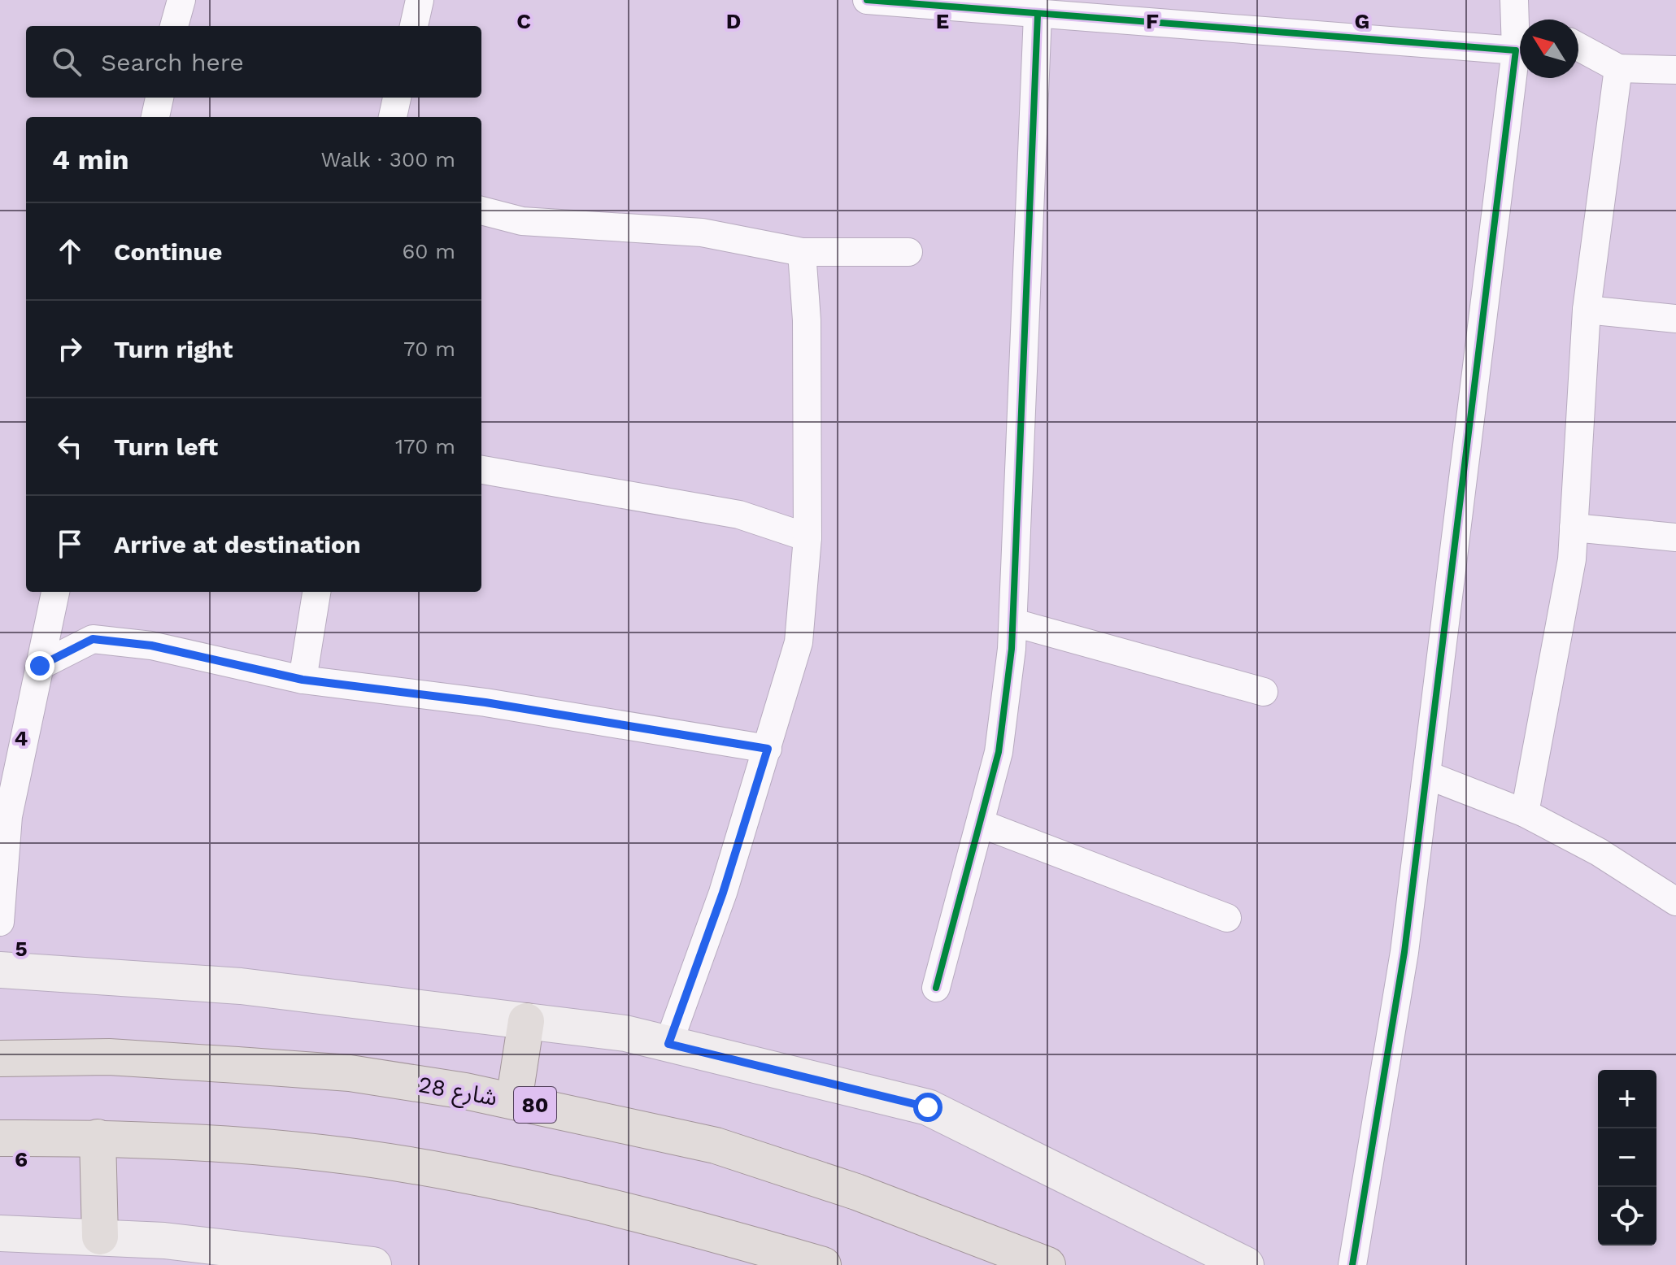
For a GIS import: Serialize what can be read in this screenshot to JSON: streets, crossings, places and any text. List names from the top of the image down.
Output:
{
  "streets": {
    "highway": ["شارع 28", "80"]
  },
  "north": "top left",
  "page": {
    "search": "Search here",
    "heading": ["4 min", "Walk · 300 m"],
    "list": [
      ["Continue", "60 m"],
      ["Turn right", "70 m"],
      ["Turn left", "170 m"],
      "Arrive at destination"
    ],
    "map_buttons": ["+", "−"]
  },
  "grid": {
    "columns": [
      "C",
      "D",
      "E",
      "F",
      "G"
    ],
    "rows": ["4", "5", "6"]
  }
}
